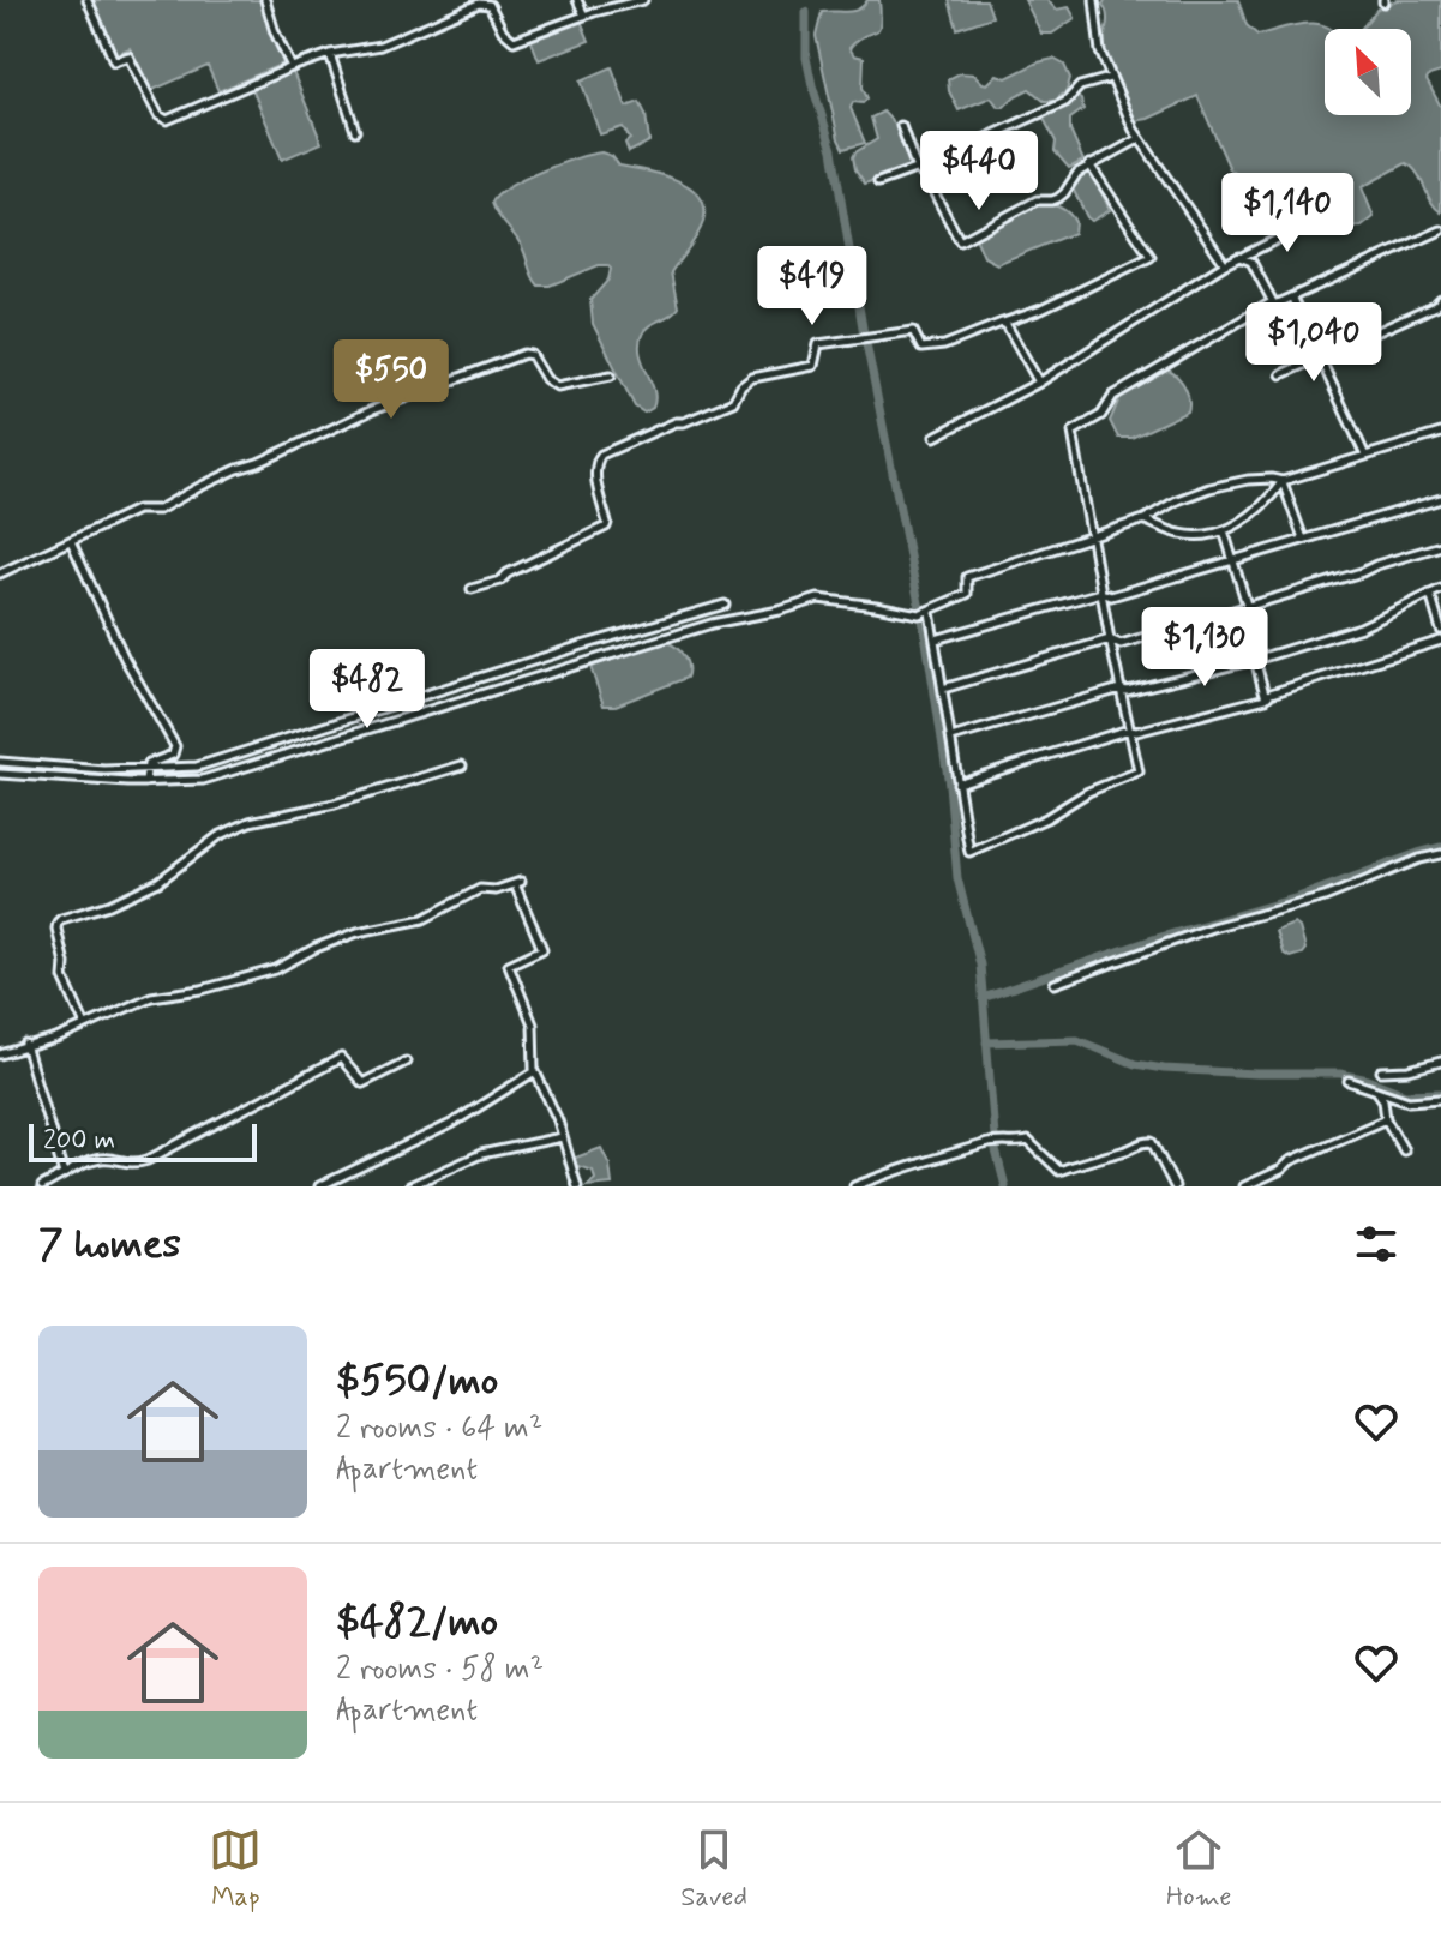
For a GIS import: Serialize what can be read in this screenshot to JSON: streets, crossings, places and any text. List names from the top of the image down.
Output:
{
  "scale_bar": "200 m",
  "north": "top left",
  "page": {
    "price": [
      "$440",
      "$1,140",
      "$419",
      "$1,040",
      "$550",
      "$1,130",
      "$482"
    ],
    "scale": "200 m",
    "heading": "7 homes",
    "list": [
      {
        "name": "$550/mo",
        "note": "2 rooms · 64 m² · Apartment"
      },
      {
        "name": "$482/mo",
        "note": "2 rooms · 58 m² · Apartment"
      }
    ],
    "tabs": ["Map", "Saved", "Home"]
  }
}
